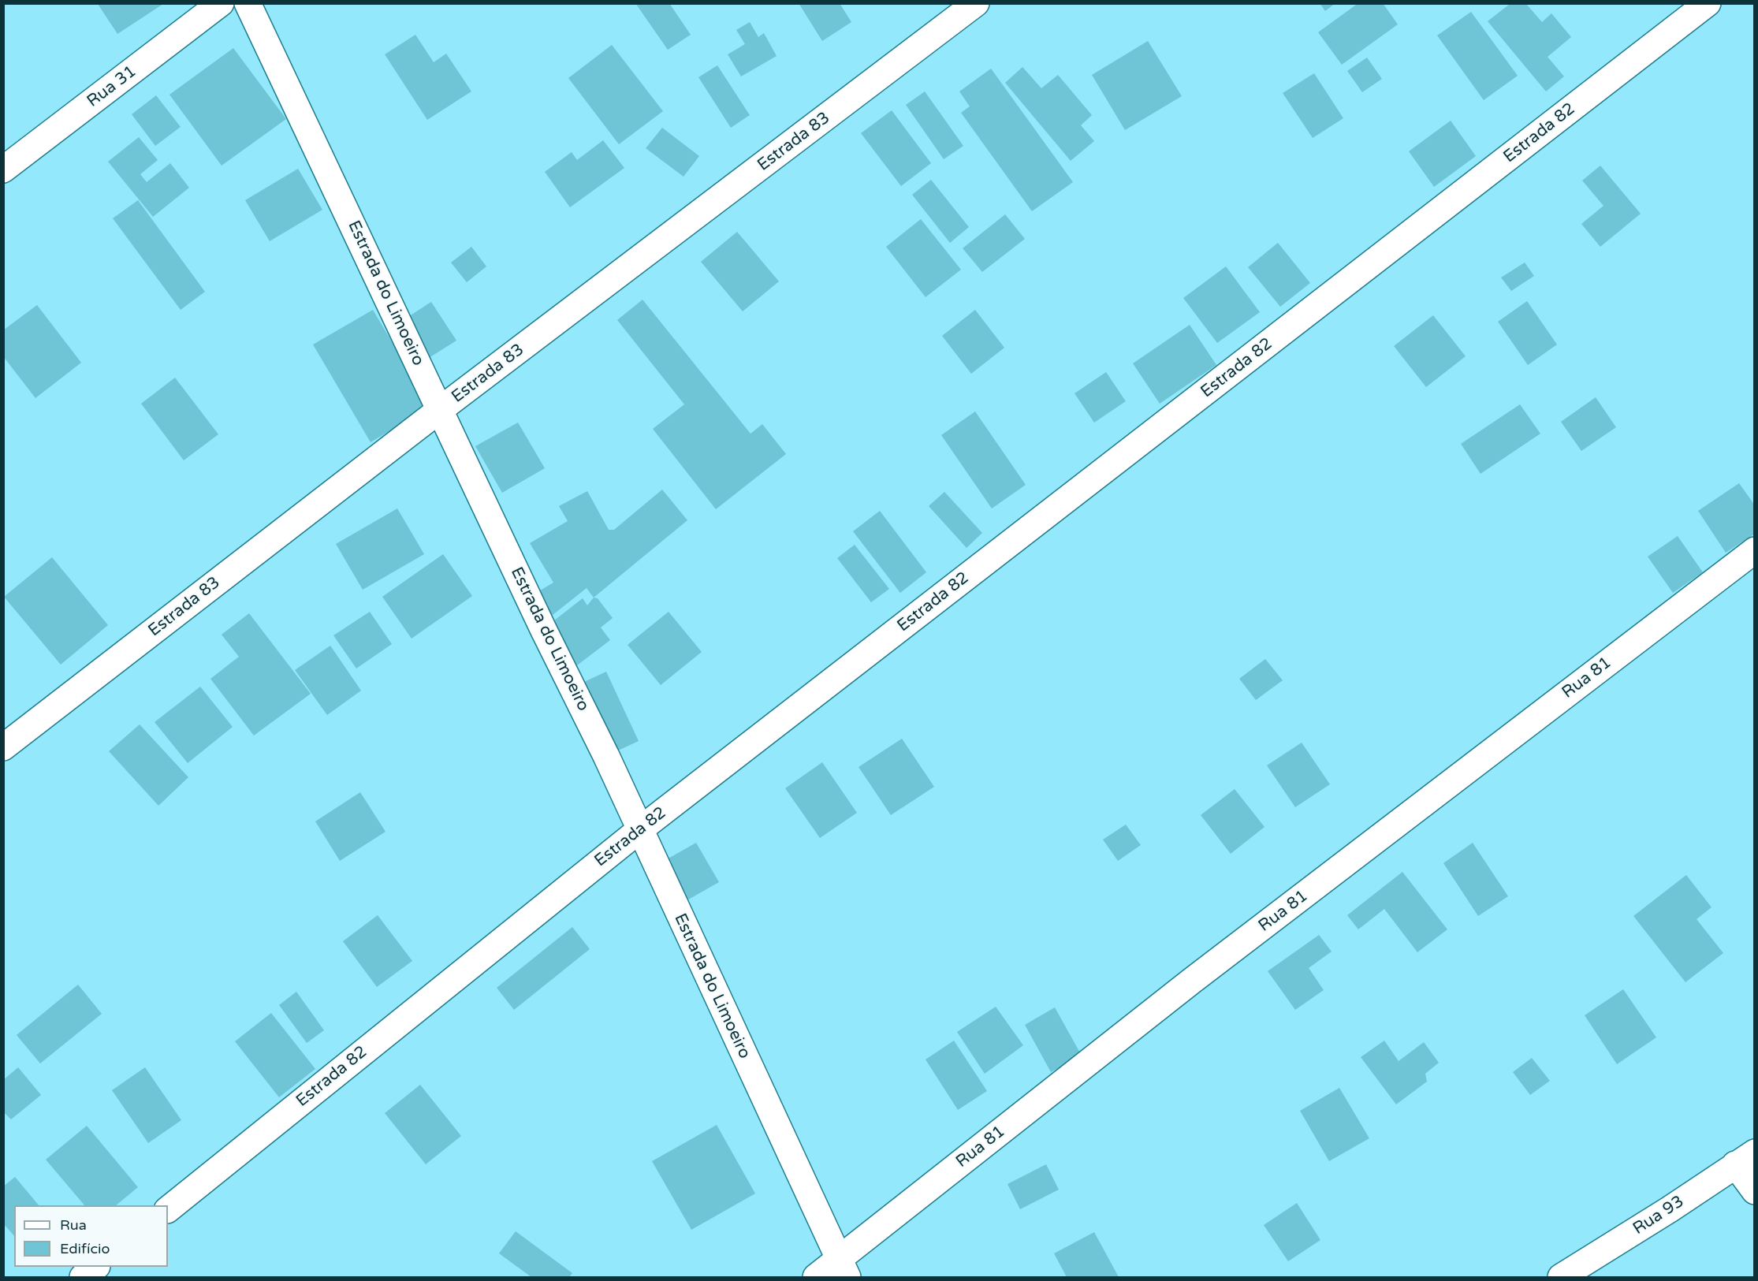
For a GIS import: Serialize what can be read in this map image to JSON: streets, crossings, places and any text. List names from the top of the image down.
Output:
{
  "streets": {
    "street": [
      "Rua 31",
      "Estrada 82",
      "Estrada 83",
      "Estrada do Limoeiro",
      "Rua 81",
      "Rua 93"
    ]
  },
  "crossings": [
    ["Estrada 82", "Estrada do Limoeiro"],
    ["Estrada 83", "Estrada do Limoeiro"],
    ["Estrada do Limoeiro", "Rua 81"]
  ],
  "legend": ["Rua", "Edifício"]
}
